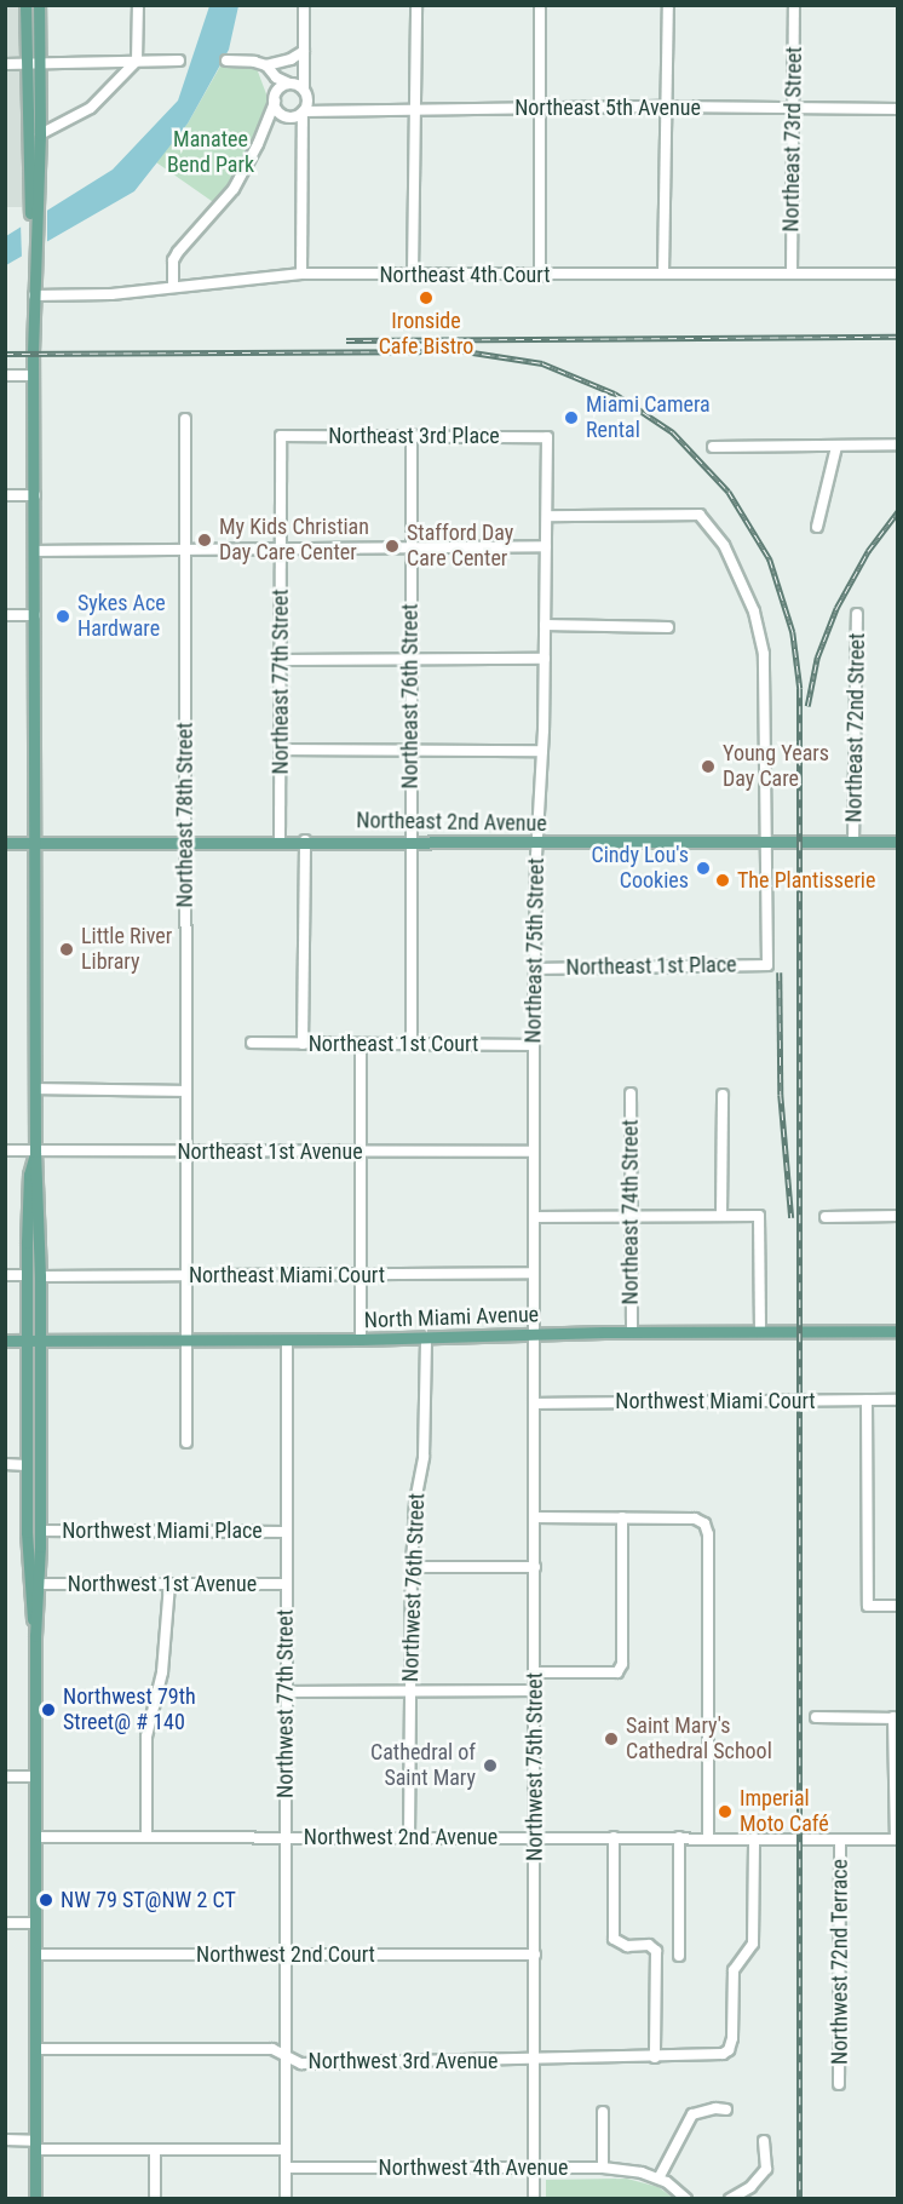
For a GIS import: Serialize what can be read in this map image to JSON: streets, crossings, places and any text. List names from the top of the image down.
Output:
{
  "streets": {
    "main road": ["Northeast 2nd Avenue", "North Miami Avenue"],
    "street": [
      "Northeast 5th Avenue",
      "Northeast 73rd Street",
      "Northeast 4th Court",
      "Northeast 3rd Place",
      "Northeast 77th Street",
      "Northeast 76th Street",
      "Northeast 72nd Street",
      "Northeast 78th Street",
      "Northeast 75th Street",
      "Northeast 1st Place",
      "Northeast 1st Court",
      "Northeast 1st Avenue",
      "Northeast 74th Street",
      "Northeast Miami Court",
      "Northwest Miami Court",
      "Northwest Miami Place",
      "Northwest 1st Avenue",
      "Northwest 76th Street",
      "Northwest 77th Street",
      "Northwest 75th Street",
      "Northwest 2nd Avenue",
      "Northwest 2nd Court",
      "Northwest 72nd Terrace",
      "Northwest 3rd Avenue",
      "Northwest 4th Avenue"
    ]
  },
  "crossings": [
    ["Northeast 5th Avenue", "Northeast 73rd Street"],
    ["Northeast 73rd Street", "Northeast 4th Court"],
    ["Northeast 3rd Place", "Northeast 77th Street"],
    ["Northeast 3rd Place", "Northeast 76th Street"],
    ["Northeast 3rd Place", "Northeast 75th Street"],
    ["Northeast 77th Street", "Northeast 2nd Avenue"],
    ["Northeast 76th Street", "Northeast 2nd Avenue"],
    ["Northeast 76th Street", "Northeast 1st Court"],
    ["Northeast 72nd Street", "Northeast 2nd Avenue"],
    ["Northeast 78th Street", "Northeast 2nd Avenue"],
    ["Northeast 78th Street", "Northeast 1st Avenue"],
    ["Northeast 78th Street", "Northeast Miami Court"],
    ["Northeast 78th Street", "North Miami Avenue"],
    ["Northeast 2nd Avenue", "Northeast 75th Street"],
    ["Northeast 2nd Avenue", "Northeast 1st Place"],
    ["Northeast 75th Street", "Northeast 1st Place"],
    ["Northeast 75th Street", "Northeast 1st Court"],
    ["Northeast 75th Street", "Northeast 1st Avenue"],
    ["Northeast 75th Street", "Northeast Miami Court"],
    ["Northeast 75th Street", "North Miami Avenue"],
    ["Northeast 75th Street", "Northwest 75th Street"],
    ["Northeast 74th Street", "North Miami Avenue"],
    ["North Miami Avenue", "Northwest 76th Street"],
    ["North Miami Avenue", "Northwest 77th Street"],
    ["North Miami Avenue", "Northwest 75th Street"],
    ["Northwest Miami Court", "Northwest 75th Street"],
    ["Northwest Miami Place", "Northwest 77th Street"],
    ["Northwest 1st Avenue", "Northwest 77th Street"],
    ["Northwest 76th Street", "Northwest 2nd Avenue"],
    ["Northwest 77th Street", "Northwest 2nd Avenue"],
    ["Northwest 77th Street", "Northwest 2nd Court"],
    ["Northwest 77th Street", "Northwest 3rd Avenue"],
    ["Northwest 77th Street", "Northwest 4th Avenue"],
    ["Northwest 75th Street", "Northwest 2nd Avenue"],
    ["Northwest 75th Street", "Northwest 2nd Court"],
    ["Northwest 75th Street", "Northwest 3rd Avenue"],
    ["Northwest 75th Street", "Northwest 4th Avenue"],
    ["Northwest 2nd Avenue", "Northwest 72nd Terrace"],
    ["Northwest 2nd Avenue", "Northwest 3rd Avenue"]
  ],
  "parks": ["Manatee Bend Park"],
  "places": [
    "Ironside Cafe Bistro",
    "Miami Camera Rental",
    "My Kids Christian Day Care Center",
    "Stafford Day Care Center",
    "Sykes Ace Hardware",
    "Young Years Day Care",
    "Cindy Lou's Cookies",
    "The Plantisserie",
    "Little River Library",
    "Northwest 79th Street@ # 140",
    "Saint Mary's Cathedral School",
    "Cathedral of Saint Mary",
    "Imperial Moto Café",
    "NW 79 ST@NW 2 CT"
  ]
}
